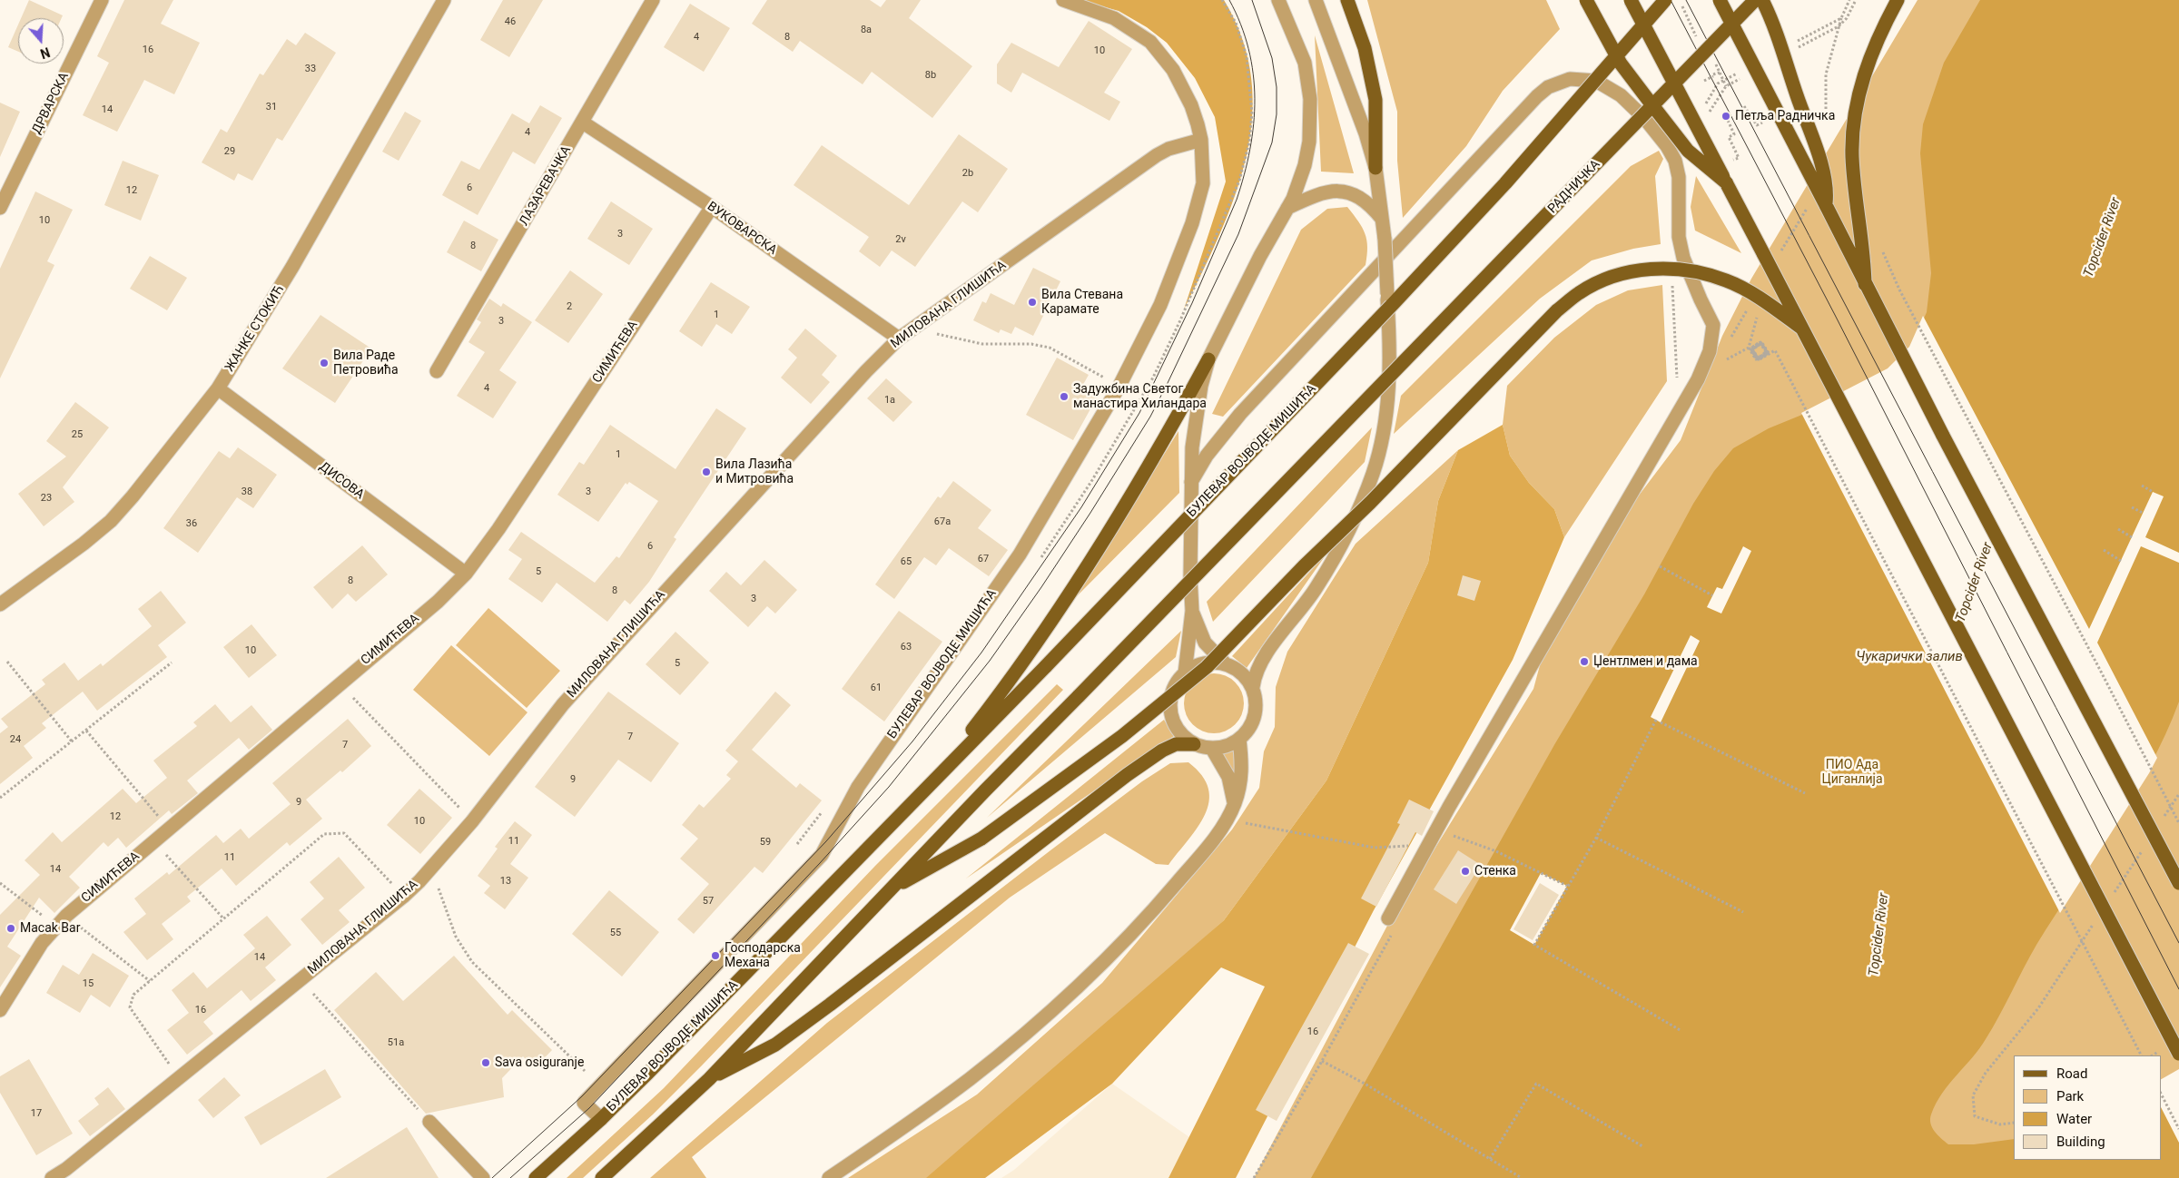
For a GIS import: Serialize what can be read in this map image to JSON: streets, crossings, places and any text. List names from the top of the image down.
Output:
{
  "streets": {
    "main road": ["РАДНИЧКА", "БУЛЕВАР ВОЈВОДЕ МИШИЋА"],
    "street": [
      "ДРВАРСКА",
      "ЛАЗАРЕВАЧКА",
      "ВУКОВАРСКА",
      "МИЛОВАНА ГЛИШИЋА",
      "ЖАНКЕ СТОКИЋ",
      "СИМИЋЕВА",
      "ДИСОВА"
    ]
  },
  "crossings": [
    ["ЛАЗАРЕВАЧКА", "ВУКОВАРСКА"],
    ["ВУКОВАРСКА", "МИЛОВАНА ГЛИШИЋА"],
    ["ВУКОВАРСКА", "СИМИЋЕВА"],
    ["МИЛОВАНА ГЛИШИЋА", "БУЛЕВАР ВОЈВОДЕ МИШИЋА"],
    ["ЖАНКЕ СТОКИЋ", "ДИСОВА"],
    ["СИМИЋЕВА", "ДИСОВА"]
  ],
  "water": ["Topcider River", "Чукарички залив"],
  "parks": ["ПИО Ада Циганлија"],
  "places": [
    "Петља Радничка",
    "Вила Стевана Карамате",
    "Вила Раде Петровића",
    "Задужбина Светог манастира Хиландара",
    "Вила Лазића и Митровића",
    "Џентлмен и дама",
    "Стенка",
    "Macak Bar",
    "Господарска Механа",
    "Sava osiguranje"
  ],
  "house_numbers": [
    "46",
    "8a",
    "4",
    "8",
    "16",
    "10",
    "33",
    "8b",
    "31",
    "14",
    "4",
    "29",
    "2b",
    "6",
    "12",
    "10",
    "3",
    "2v",
    "8",
    "2",
    "1",
    "3",
    "4",
    "1a",
    "25",
    "1",
    "38",
    "3",
    "23",
    "67a",
    "36",
    "6",
    "67",
    "65",
    "5",
    "8",
    "8",
    "3",
    "63",
    "10",
    "5",
    "61",
    "7",
    "24",
    "7",
    "9",
    "9",
    "12",
    "10",
    "11",
    "59",
    "11",
    "14",
    "13",
    "57",
    "55",
    "14",
    "15",
    "16",
    "16",
    "51a",
    "17"
  ],
  "legend": [
    "Road",
    "Park",
    "Water",
    "Building"
  ],
  "north": "bottom"
}
